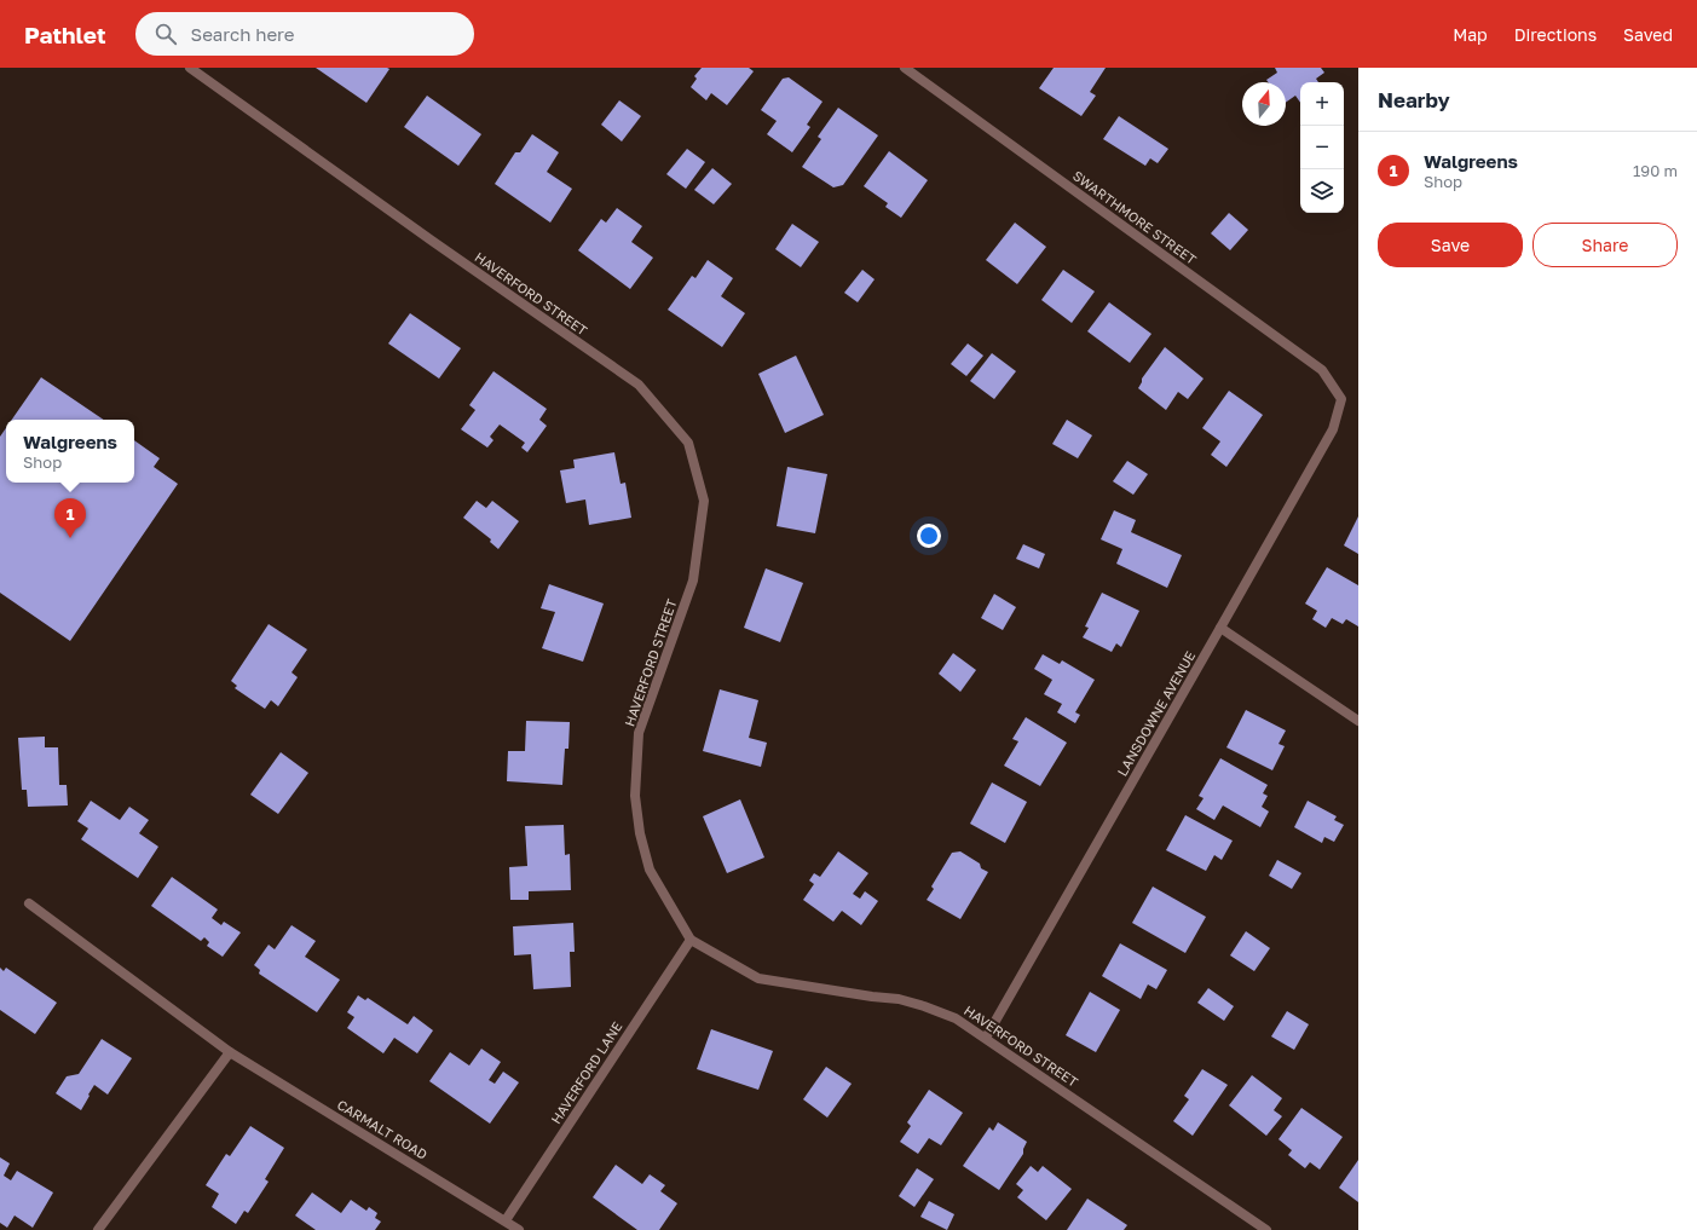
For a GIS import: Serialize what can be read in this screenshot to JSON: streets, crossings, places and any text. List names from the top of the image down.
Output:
{
  "streets": {
    "street": [
      "SWARTHMORE STREET",
      "HAVERFORD STREET",
      "LANSDOWNE AVENUE",
      "HAVERFORD LANE",
      "CARMALT ROAD"
    ]
  },
  "crossings": [
    ["SWARTHMORE STREET", "LANSDOWNE AVENUE"],
    ["HAVERFORD STREET", "LANSDOWNE AVENUE"],
    ["HAVERFORD STREET", "HAVERFORD LANE"],
    ["HAVERFORD LANE", "CARMALT ROAD"]
  ],
  "north": "top",
  "page": {
    "header": "Pathlet",
    "search": "Search here",
    "nav": ["Map", "Directions", "Saved"],
    "heading": "Nearby",
    "map_buttons": ["+", "−"],
    "list": [
      {
        "mark": "1",
        "name": "Walgreens",
        "note": "Shop",
        "value": "190 m"
      }
    ],
    "buttons": ["Save", "Share"],
    "popup": ["Walgreens", "Shop"],
    "pins": "1"
  }
}
